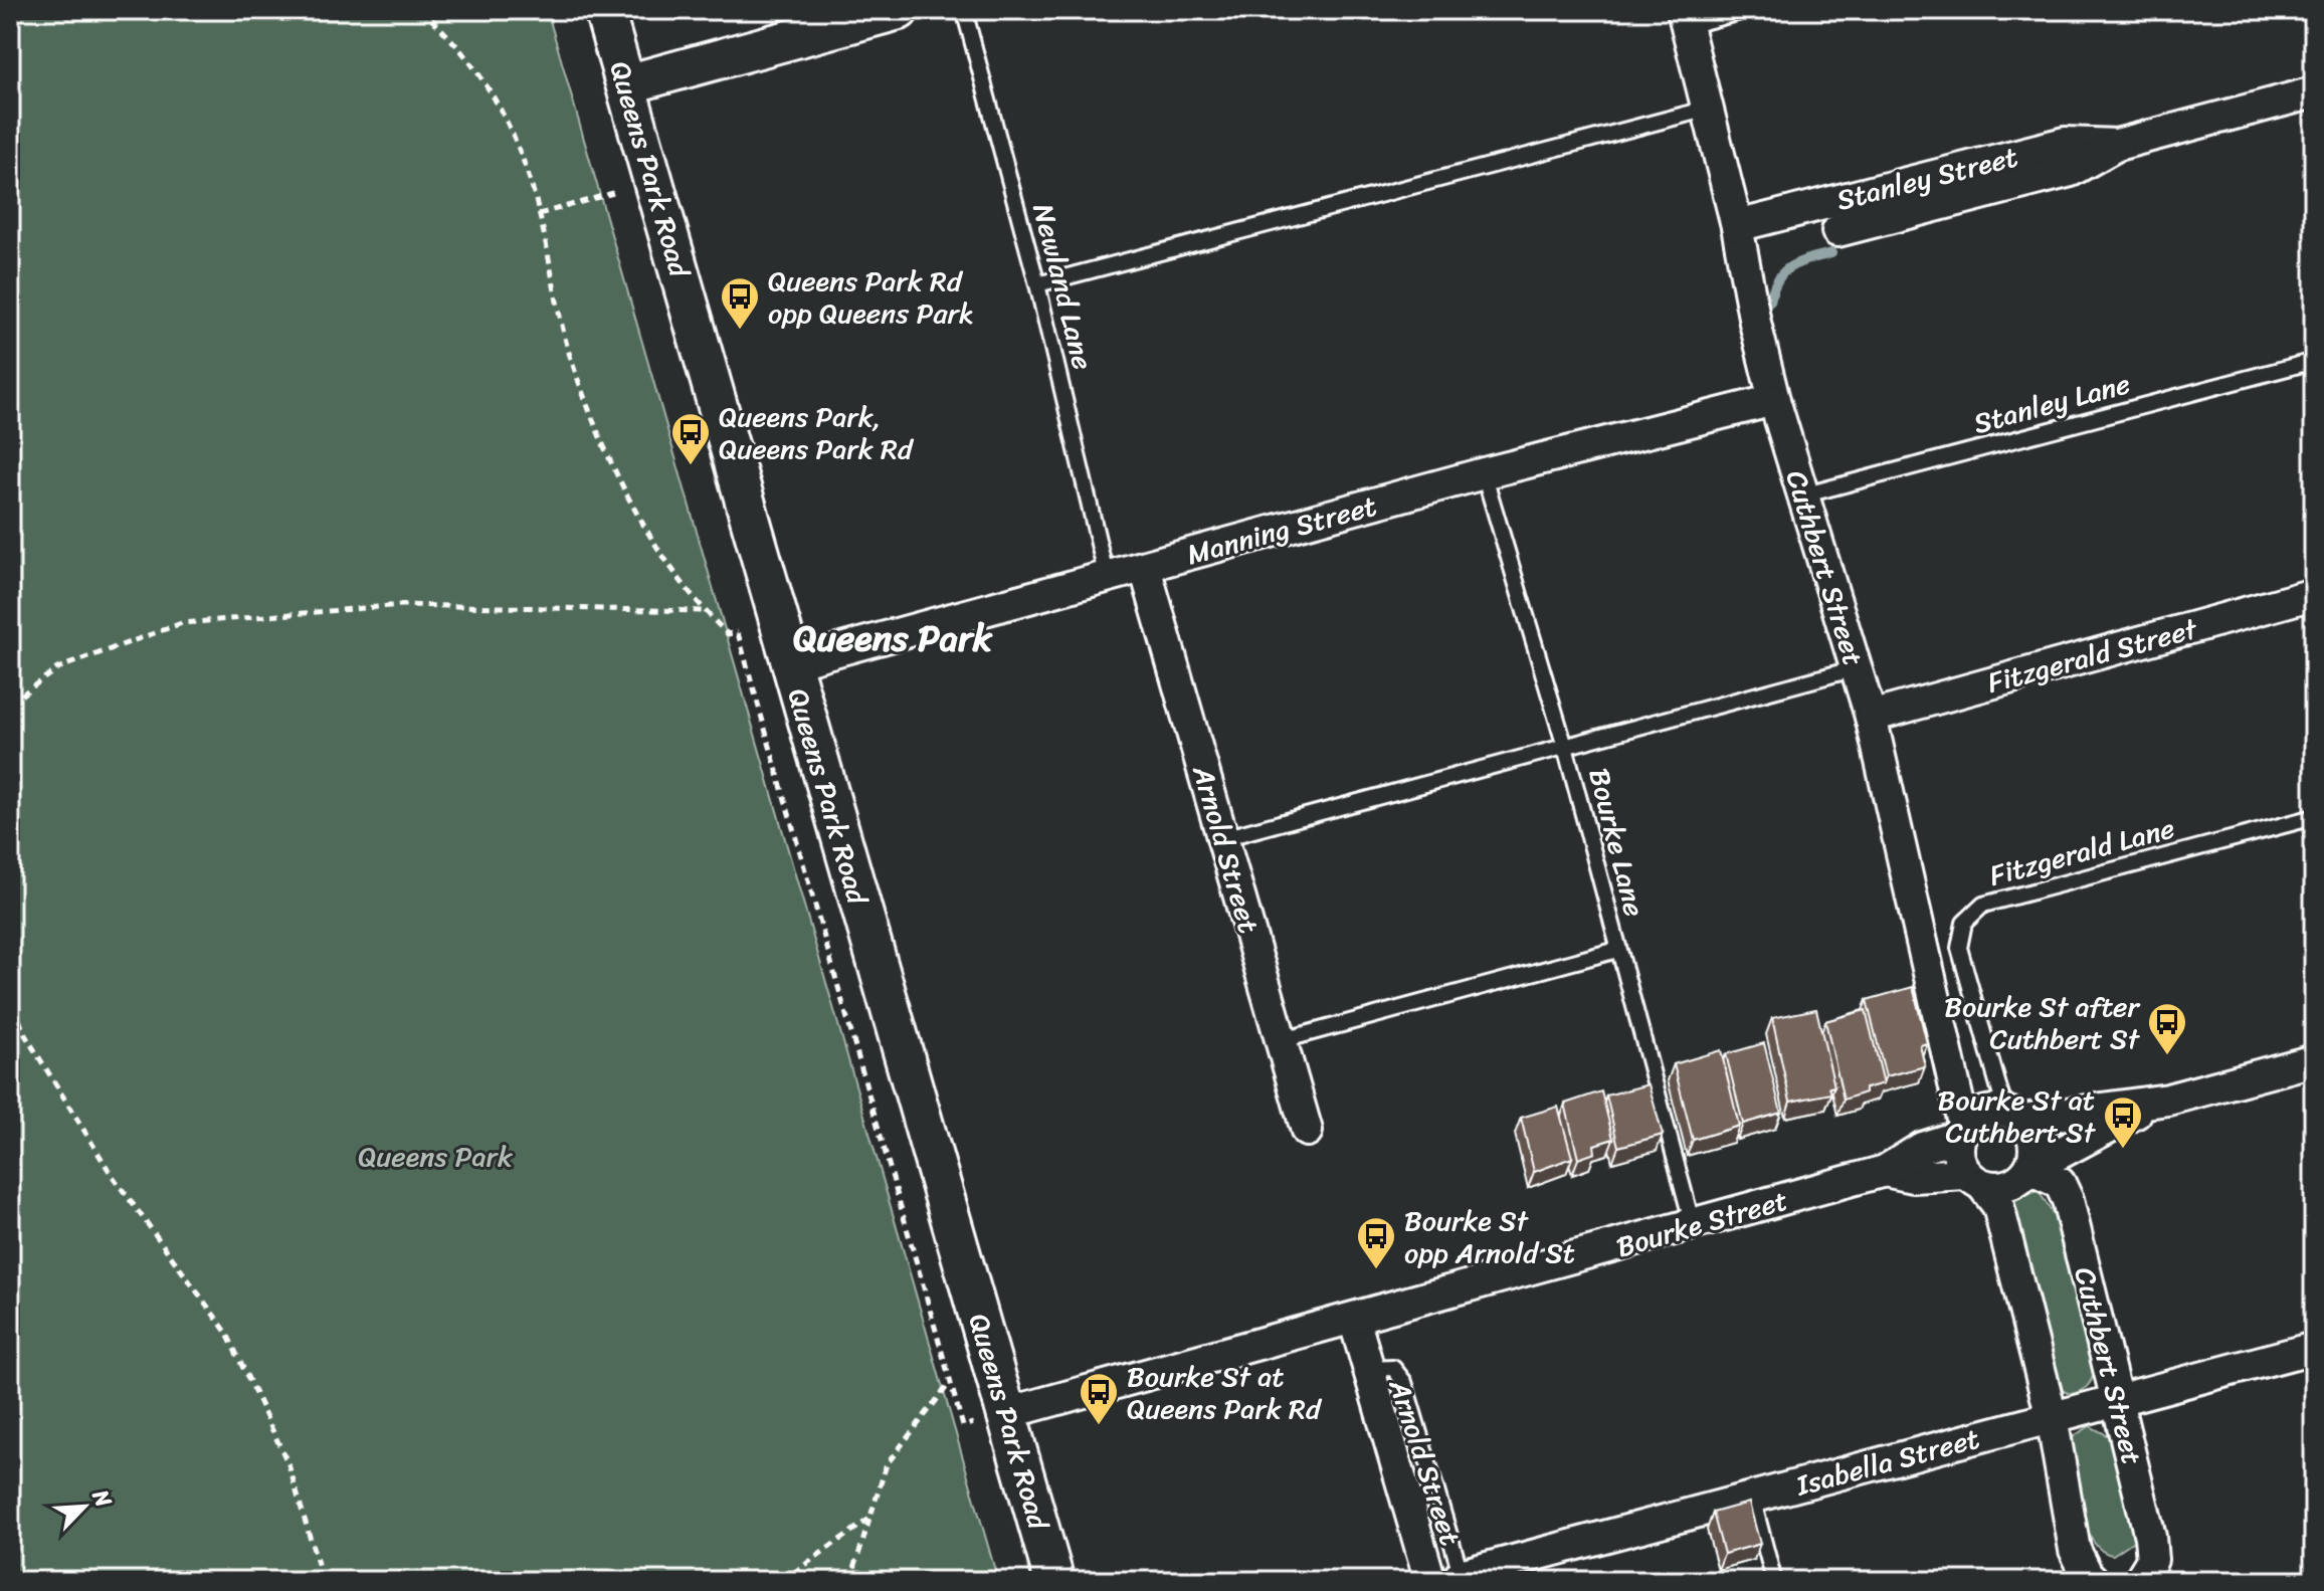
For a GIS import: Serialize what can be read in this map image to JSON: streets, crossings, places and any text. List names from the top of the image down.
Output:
{
  "streets": {
    "street": [
      "Queens Park Road",
      "Stanley Street",
      "Manning Street",
      "Cuthbert Street",
      "Fitzgerald Street",
      "Arnold Street",
      "Bourke Street",
      "Isabella Street"
    ],
    "lane": [
      "Newland Lane",
      "Stanley Lane",
      "Bourke Lane",
      "Fitzgerald Lane"
    ]
  },
  "crossings": [
    ["Queens Park Road", "Manning Street"],
    ["Queens Park Road", "Bourke Street"],
    ["Stanley Street", "Cuthbert Street"],
    ["Newland Lane", "Manning Street"],
    ["Stanley Lane", "Cuthbert Street"],
    ["Manning Street", "Cuthbert Street"],
    ["Manning Street", "Bourke Lane"],
    ["Manning Street", "Arnold Street"],
    ["Cuthbert Street", "Fitzgerald Street"],
    ["Cuthbert Street", "Fitzgerald Lane"],
    ["Cuthbert Street", "Bourke Street"],
    ["Cuthbert Street", "Isabella Street"],
    ["Bourke Lane", "Bourke Street"],
    ["Arnold Street", "Bourke Street"],
    ["Arnold Street", "Isabella Street"],
    ["Fitzgerald Lane", "Bourke Street"]
  ],
  "districts": ["Queens Park"],
  "parks": ["Queens Park"],
  "places": {
    "bus stop": [
      "Queens Park Rd opp Queens Park",
      "Queens Park, Queens Park Rd",
      "Bourke St after Cuthbert St",
      "Bourke St at Cuthbert St",
      "Bourke St opp Arnold St",
      "Bourke St at Queens Park Rd"
    ]
  },
  "north": "top right"
}
